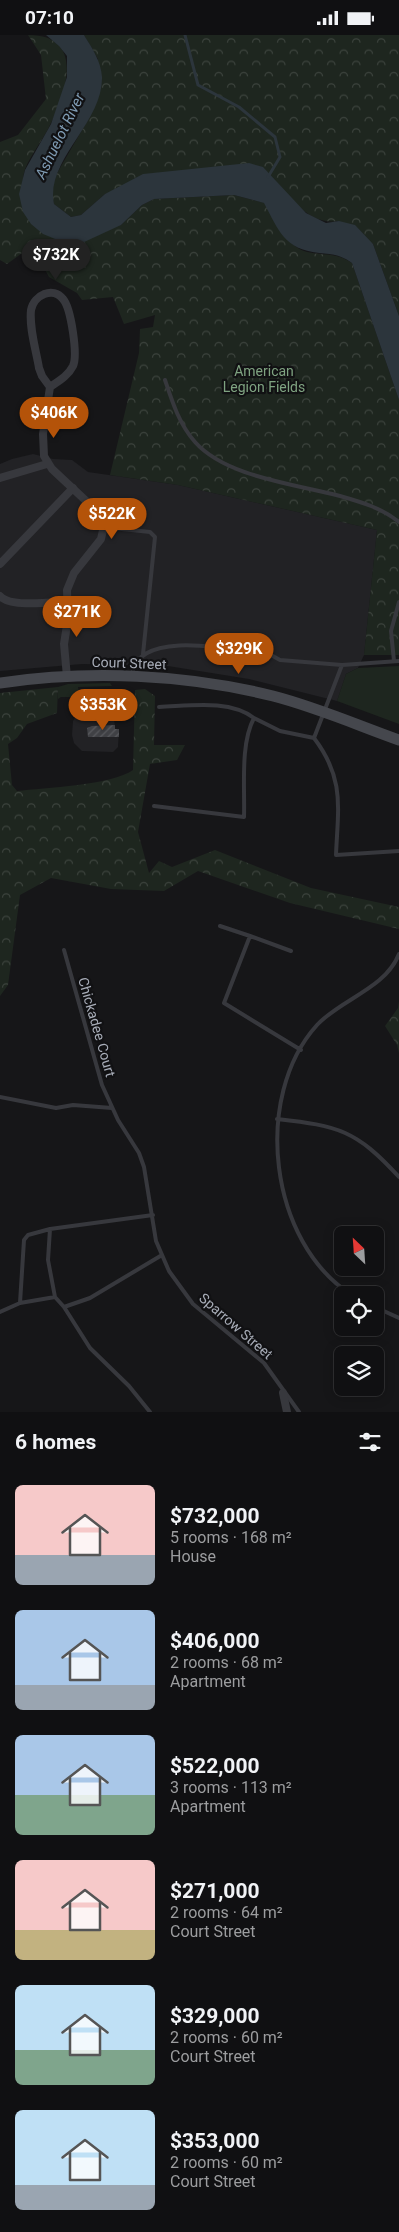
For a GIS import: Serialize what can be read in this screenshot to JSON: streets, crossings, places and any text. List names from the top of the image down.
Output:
{
  "streets": {
    "main road": ["Court Street"],
    "lane": ["Chickadee Court", "Sparrow Street"]
  },
  "crossings": [
    ["Chickadee Court", "Sparrow Street"]
  ],
  "water": ["Ashuelot River"],
  "parks": ["American Legion Fields"],
  "north": "top left",
  "page": {
    "status": "07:10",
    "price": [
      "$732K",
      "$406K",
      "$522K",
      "$271K",
      "$329K",
      "$353K"
    ],
    "heading": "6 homes",
    "list": [
      {
        "name": "$732,000",
        "note": "5 rooms · 168 m² · House"
      },
      {
        "name": "$406,000",
        "note": "2 rooms · 68 m² · Apartment"
      },
      {
        "name": "$522,000",
        "note": "3 rooms · 113 m² · Apartment"
      },
      {
        "name": "$271,000",
        "note": "2 rooms · 64 m² · Court Street"
      },
      {
        "name": "$329,000",
        "note": "2 rooms · 60 m² · Court Street"
      },
      {
        "name": "$353,000",
        "note": "2 rooms · 60 m² · Court Street"
      }
    ]
  }
}
